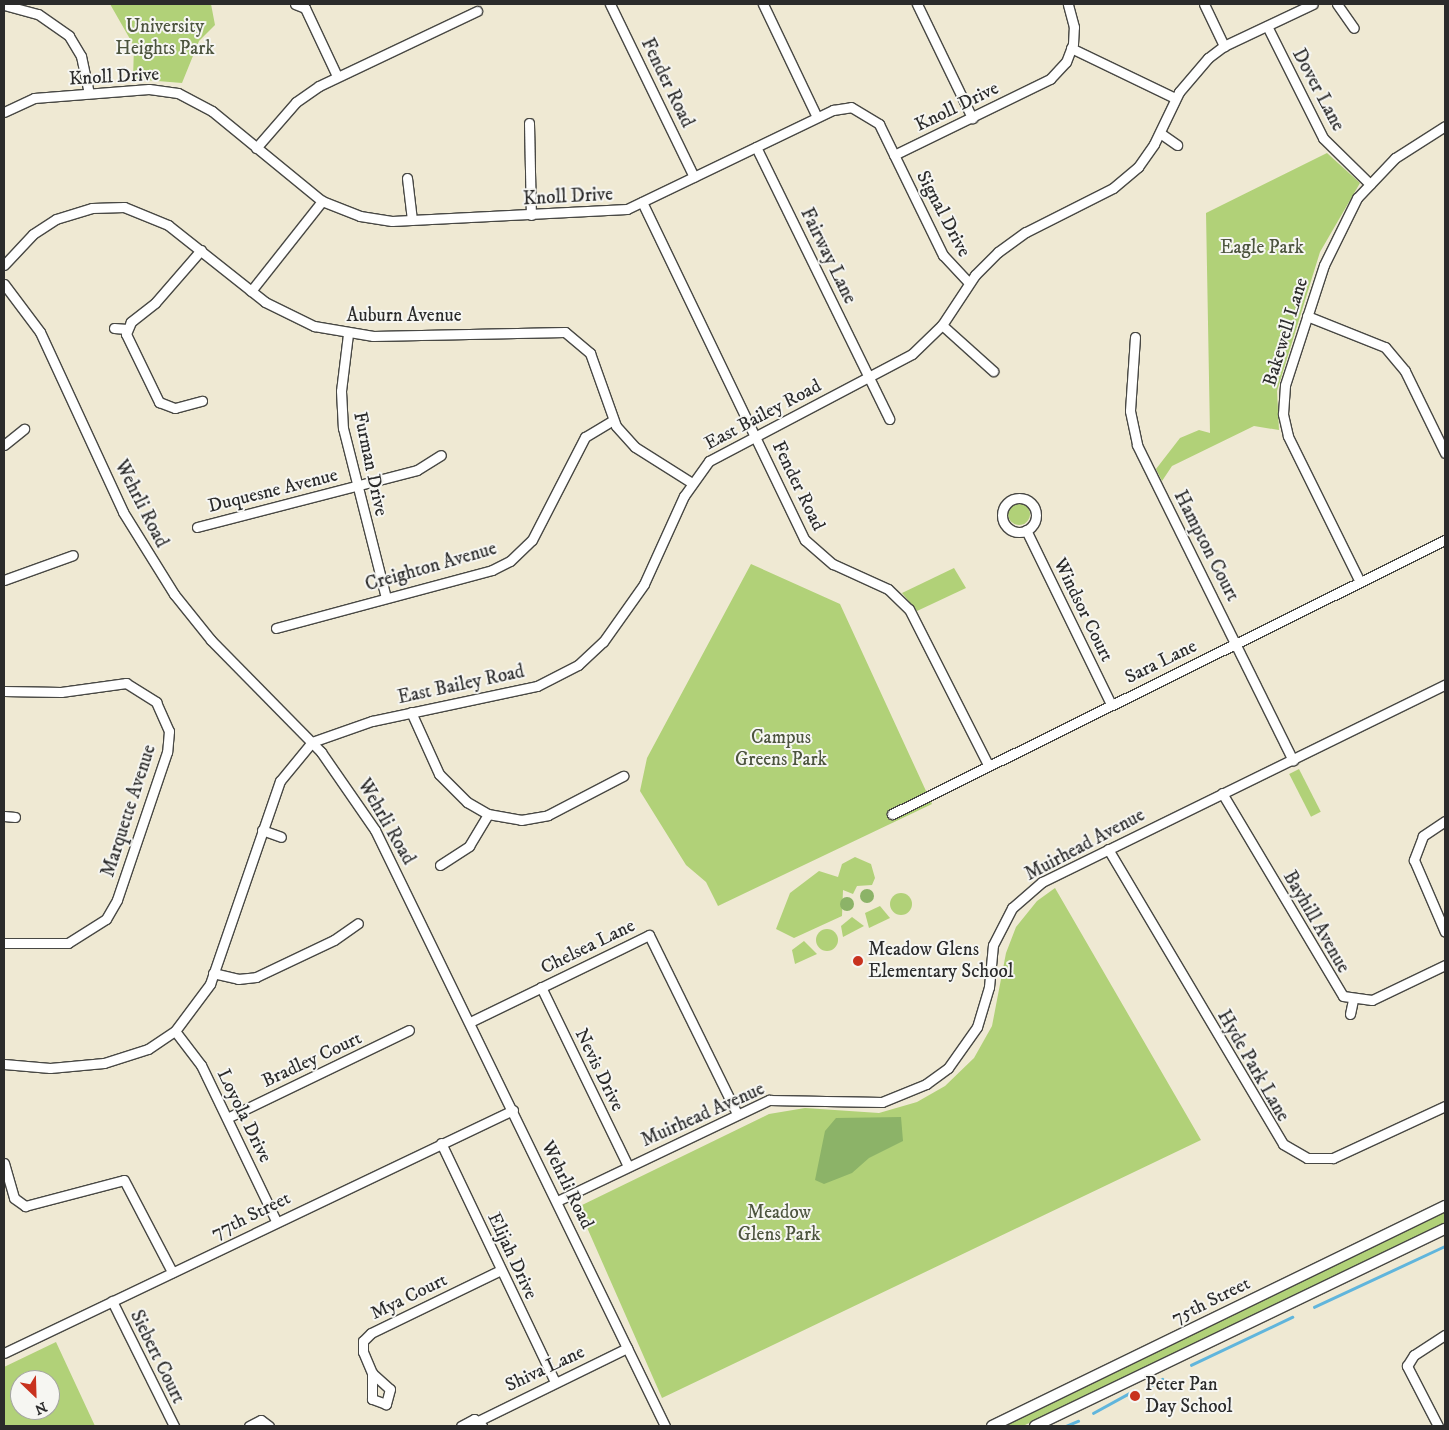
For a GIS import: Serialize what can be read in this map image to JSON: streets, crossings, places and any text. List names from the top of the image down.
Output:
{
  "streets": {
    "main road": ["75th Street"],
    "street": [
      "Knoll Drive",
      "Fender Road",
      "Dover Lane",
      "Signal Drive",
      "Fairway Lane",
      "Auburn Avenue",
      "Bakewell Lane",
      "East Bailey Road",
      "Furman Drive",
      "Duquesne Avenue",
      "Wehrli Road",
      "Hampton Court",
      "Creighton Avenue",
      "Windsor Court",
      "Sara Lane",
      "Marquette Avenue",
      "Muirhead Avenue",
      "Bayhill Avenue",
      "Chelsea Lane",
      "Bradley Court",
      "Hyde Park Lane",
      "Nevis Drive",
      "Loyola Drive",
      "77th Street",
      "Elijah Drive",
      "Mya Court",
      "Siebert Court",
      "Shiva Lane"
    ]
  },
  "crossings": [
    ["Knoll Drive", "Fender Road"],
    ["Knoll Drive", "Signal Drive"],
    ["Knoll Drive", "Fairway Lane"],
    ["Fender Road", "East Bailey Road"],
    ["Fender Road", "Sara Lane"],
    ["Dover Lane", "Bakewell Lane"],
    ["Dover Lane", "East Bailey Road"],
    ["Signal Drive", "East Bailey Road"],
    ["Fairway Lane", "East Bailey Road"],
    ["Auburn Avenue", "East Bailey Road"],
    ["Auburn Avenue", "Furman Drive"],
    ["Auburn Avenue", "Creighton Avenue"],
    ["Bakewell Lane", "Sara Lane"],
    ["East Bailey Road", "Wehrli Road"],
    ["East Bailey Road", "Loyola Drive"],
    ["Furman Drive", "Duquesne Avenue"],
    ["Furman Drive", "Creighton Avenue"],
    ["Wehrli Road", "Muirhead Avenue"],
    ["Wehrli Road", "Chelsea Lane"],
    ["Wehrli Road", "77th Street"],
    ["Wehrli Road", "Shiva Lane"],
    ["Hampton Court", "Sara Lane"],
    ["Hampton Court", "Muirhead Avenue"],
    ["Windsor Court", "Sara Lane"],
    ["Muirhead Avenue", "Bayhill Avenue"],
    ["Muirhead Avenue", "Chelsea Lane"],
    ["Muirhead Avenue", "Hyde Park Lane"],
    ["Muirhead Avenue", "Nevis Drive"],
    ["Chelsea Lane", "Nevis Drive"],
    ["Bradley Court", "Loyola Drive"],
    ["Loyola Drive", "77th Street"],
    ["77th Street", "Elijah Drive"],
    ["77th Street", "Siebert Court"],
    ["Elijah Drive", "Mya Court"],
    ["Elijah Drive", "Shiva Lane"]
  ],
  "parks": [
    "University Heights Park",
    "Eagle Park",
    "Campus Greens Park",
    "Meadow Glens Park"
  ],
  "places": ["Meadow Glens Elementary School", "Peter Pan Day School"],
  "north": "bottom right"
}
